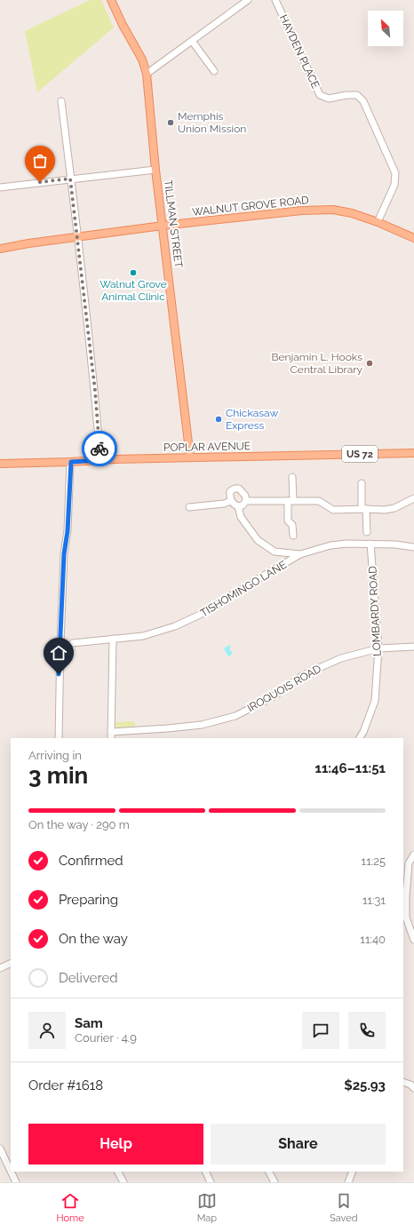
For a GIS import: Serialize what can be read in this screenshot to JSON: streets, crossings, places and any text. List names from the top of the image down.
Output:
{
  "streets": {
    "main road": [
      "WALNUT GROVE ROAD",
      "TILLMAN STREET",
      "POPLAR AVENUE",
      "US 72"
    ],
    "street": [
      "HAYDEN PLACE",
      "TISHOMINGO LANE",
      "LOMBARDY ROAD",
      "IROQUOIS ROAD"
    ]
  },
  "crossings": [
    ["HAYDEN PLACE", "WALNUT GROVE ROAD"],
    ["WALNUT GROVE ROAD", "TILLMAN STREET"],
    ["TILLMAN STREET", "POPLAR AVENUE"],
    ["TISHOMINGO LANE", "LOMBARDY ROAD"],
    ["LOMBARDY ROAD", "IROQUOIS ROAD"]
  ],
  "places": [
    "Memphis Union Mission",
    "Walnut Grove Animal Clinic",
    "Benjamin L. Hooks Central Library",
    "Chickasaw Express"
  ],
  "north": "top left",
  "page": {
    "heading": ["3 min", "Arriving in", "11:46–11:51"],
    "panel": [
      "Sam",
      "Courier · 4.9",
      "Order #1618",
      "$25.93"
    ],
    "bar": "On the way · 290 m",
    "list": [
      ["Confirmed", "11:25"],
      ["Preparing", "11:31"],
      ["On the way", "11:40"],
      "Delivered"
    ],
    "buttons": ["Help", "Share"],
    "tabs": ["Home", "Map", "Saved"]
  }
}
